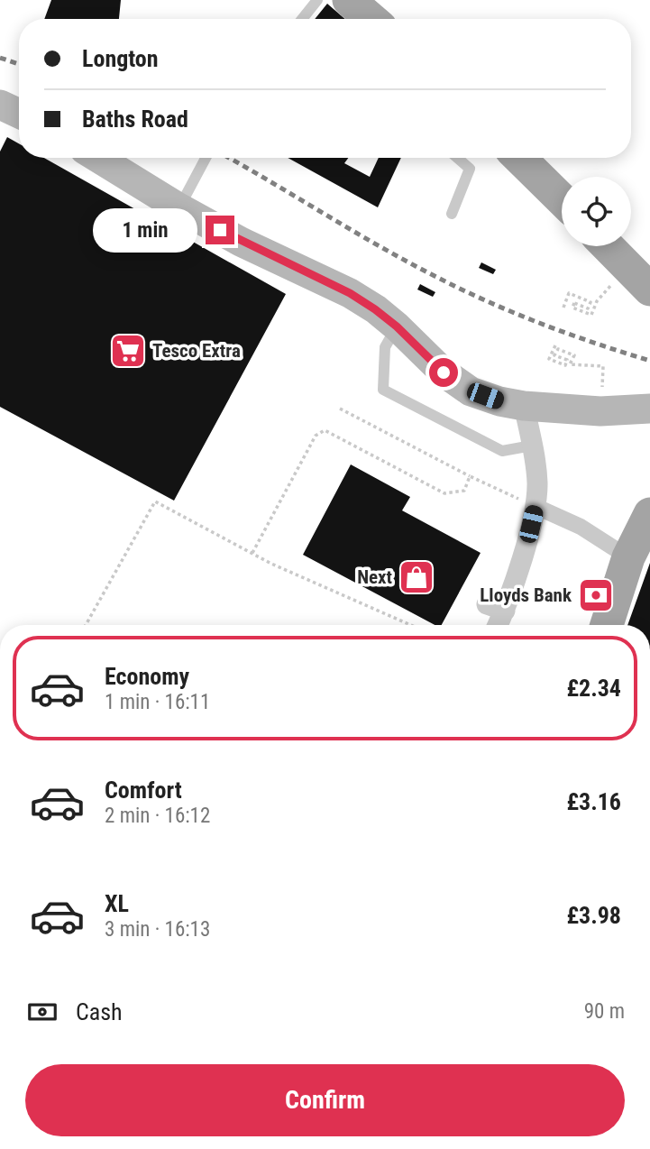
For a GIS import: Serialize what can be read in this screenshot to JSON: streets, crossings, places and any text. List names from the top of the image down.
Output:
{
  "places": {
    "supermarket": ["Tesco Extra"],
    "shop": ["Next"],
    "bank": ["Lloyds Bank"]
  },
  "page": {
    "banner": ["Longton", "Baths Road"],
    "bubble": "1 min",
    "list": [
      {
        "name": "Economy",
        "note": "1 min · 16:11",
        "value": "£2.34"
      },
      {
        "name": "Comfort",
        "note": "2 min · 16:12",
        "value": "£3.16"
      },
      {
        "name": "XL",
        "note": "3 min · 16:13",
        "value": "£3.98"
      }
    ],
    "pay": ["Cash", "90 m"],
    "buttons": "Confirm"
  }
}
